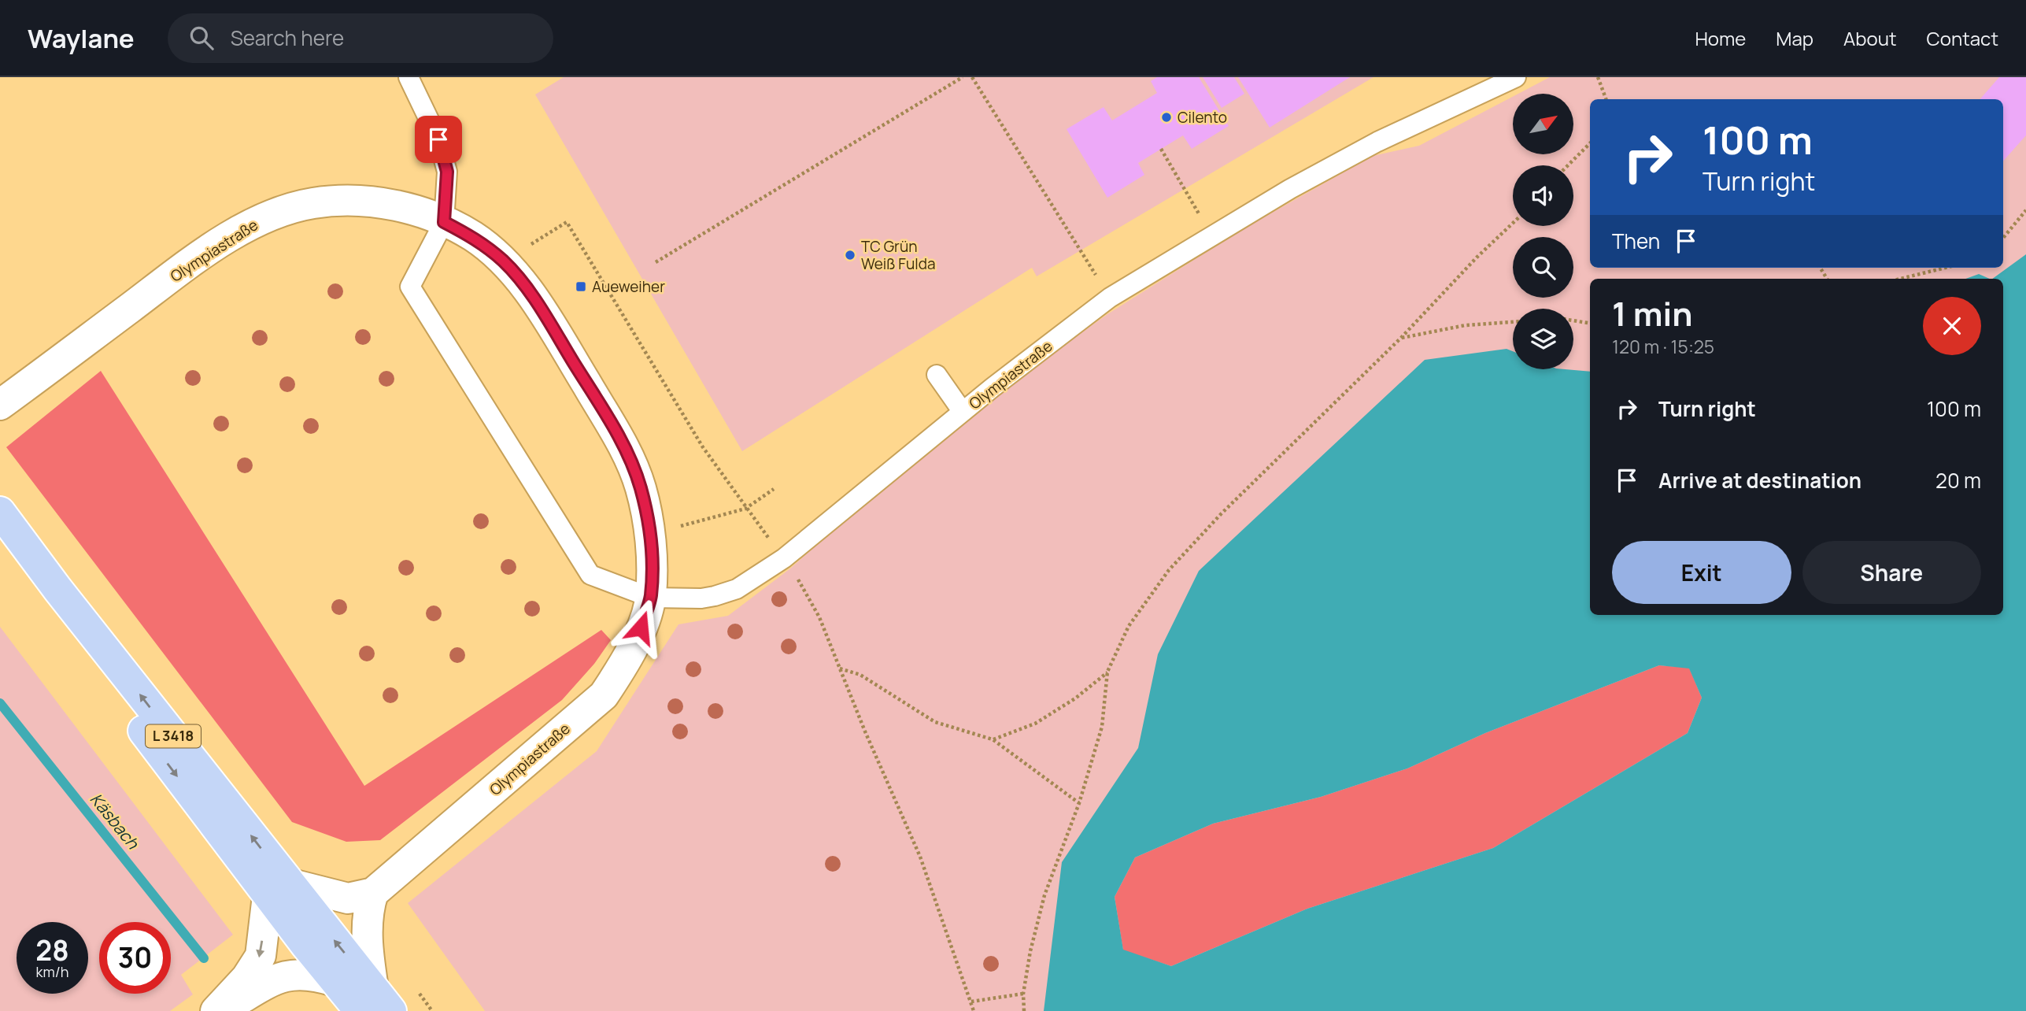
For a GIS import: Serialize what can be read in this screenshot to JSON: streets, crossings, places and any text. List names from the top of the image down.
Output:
{
  "streets": {
    "main road": ["L 3418"],
    "street": ["Olympiastraße"]
  },
  "water": ["Käsbach"],
  "places": {
    "other": ["Cilento", "TC Grün Weiß Fulda"],
    "transit": ["Aueweiher"]
  },
  "north": "top right",
  "page": {
    "header": "Waylane",
    "search": "Search here",
    "nav": [
      "Home",
      "Map",
      "About",
      "Contact"
    ],
    "turn": ["100 m", "Turn right"],
    "then": "Then",
    "heading": ["1 min", "120 m · 15:25"],
    "list": [
      {
        "name": "Turn right",
        "value": "100 m"
      },
      {
        "name": "Arrive at destination",
        "value": "20 m"
      }
    ],
    "buttons": ["Exit", "Share"],
    "speed": "28 km/h",
    "limit": "30"
  }
}
